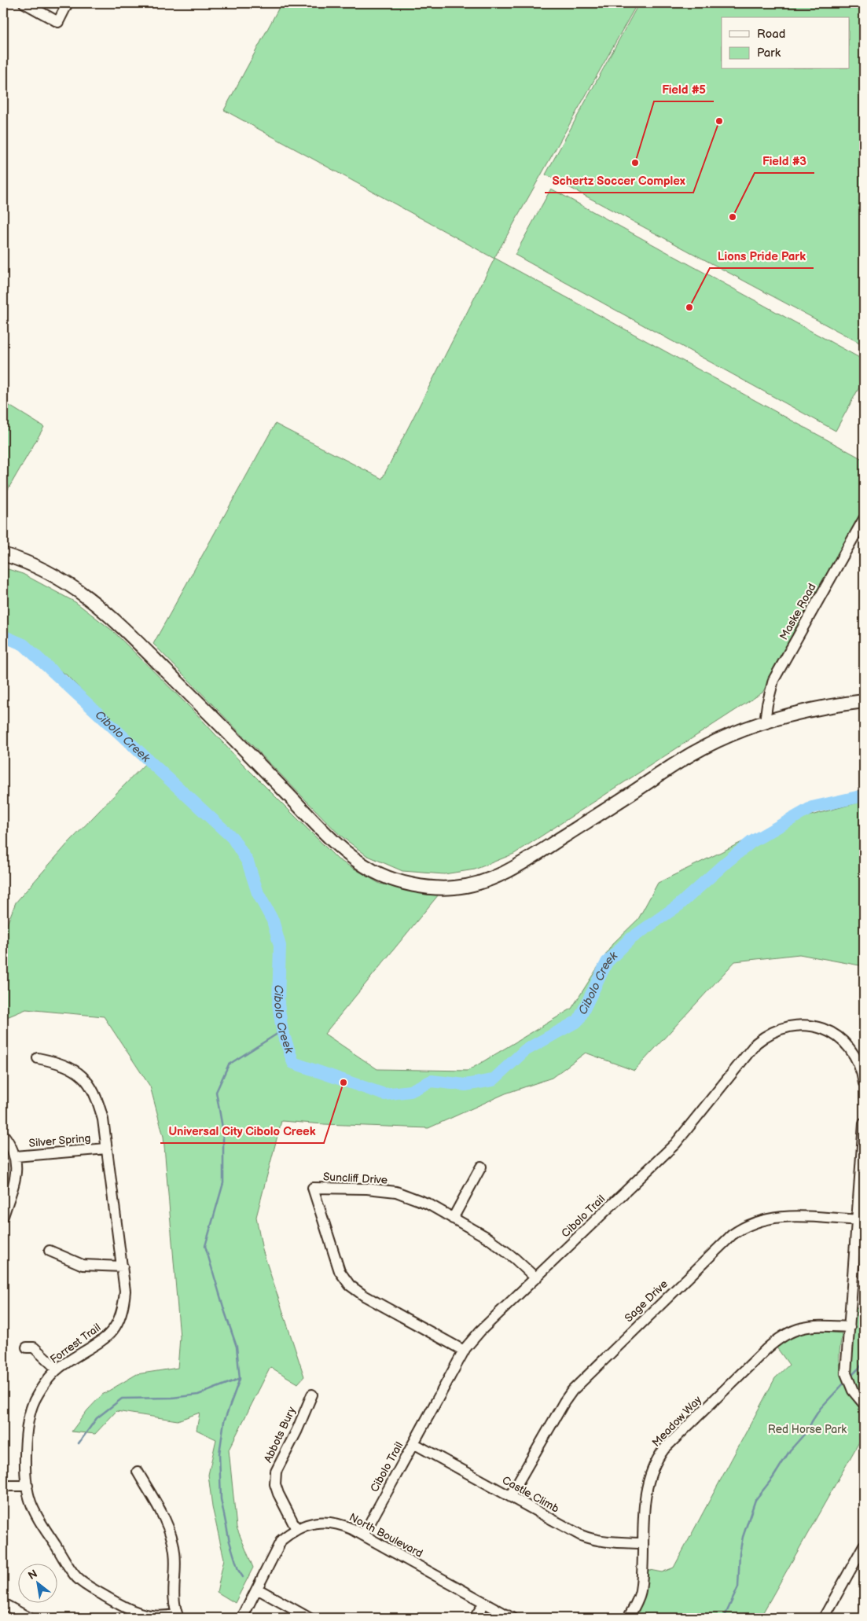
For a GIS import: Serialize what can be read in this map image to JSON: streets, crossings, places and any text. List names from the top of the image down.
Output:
{
  "streets": {
    "street": [
      "Maske Road",
      "Silver Spring",
      "Suncliff Drive",
      "Cibolo Trail",
      "Sage Drive",
      "Forrest Trail",
      "Meadow Way",
      "Abbots Bury",
      "Castle Climb",
      "North Boulevard"
    ]
  },
  "crossings": [
    ["Silver Spring", "Forrest Trail"],
    ["Suncliff Drive", "Cibolo Trail"],
    ["Cibolo Trail", "Castle Climb"],
    ["Cibolo Trail", "North Boulevard"],
    ["Sage Drive", "Castle Climb"],
    ["Meadow Way", "Castle Climb"],
    ["Abbots Bury", "North Boulevard"]
  ],
  "water": ["Cibolo Creek"],
  "parks": ["Red Horse Park"],
  "places": [
    "Schertz Soccer Complex",
    "Field #5",
    "Field #3",
    "Lions Pride Park",
    "Universal City Cibolo Creek"
  ],
  "legend": ["Road", "Park"],
  "north": "top left"
}
